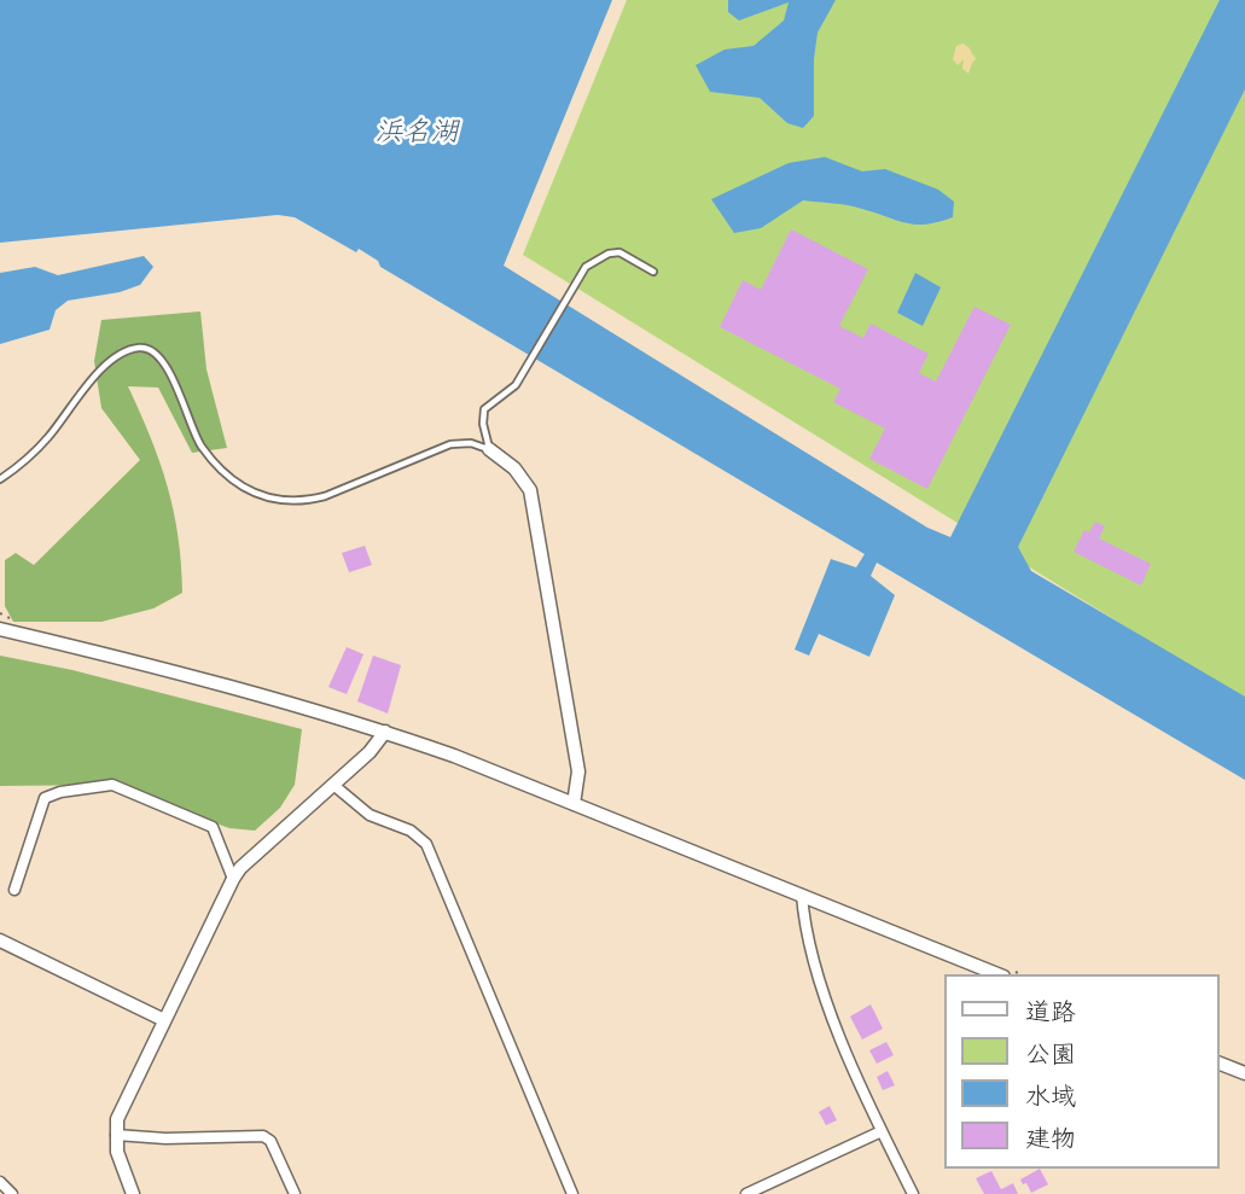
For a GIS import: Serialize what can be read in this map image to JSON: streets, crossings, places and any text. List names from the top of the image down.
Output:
{
  "water": ["浜名湖"],
  "legend": [
    "道路",
    "公園",
    "水域",
    "建物"
  ]
}
